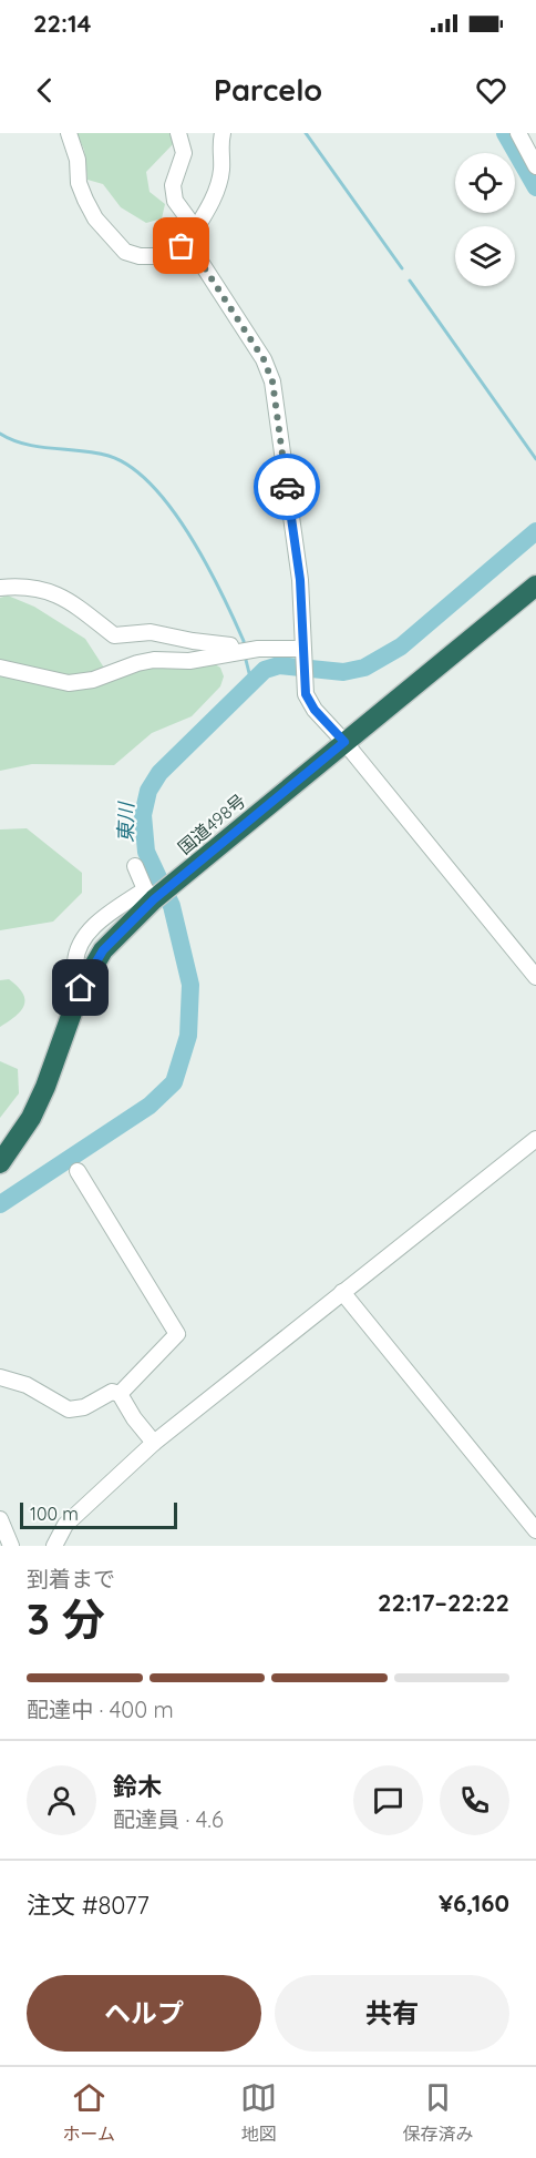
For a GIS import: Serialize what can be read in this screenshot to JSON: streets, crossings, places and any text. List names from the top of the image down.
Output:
{
  "streets": {
    "highway": ["国道498号"]
  },
  "water": ["東川"],
  "scale_bar": "100 m",
  "page": {
    "status": "22:14",
    "header": "Parcelo",
    "scale": "100 m",
    "heading": ["3 分", "到着まで", "22:17–22:22"],
    "panel": [
      "鈴木",
      "配達員 · 4.6",
      "注文 #8077",
      "¥6,160"
    ],
    "bar": "配達中 · 400 m",
    "buttons": ["ヘルプ", "共有"],
    "tabs": ["ホーム", "地図", "保存済み"]
  }
}
